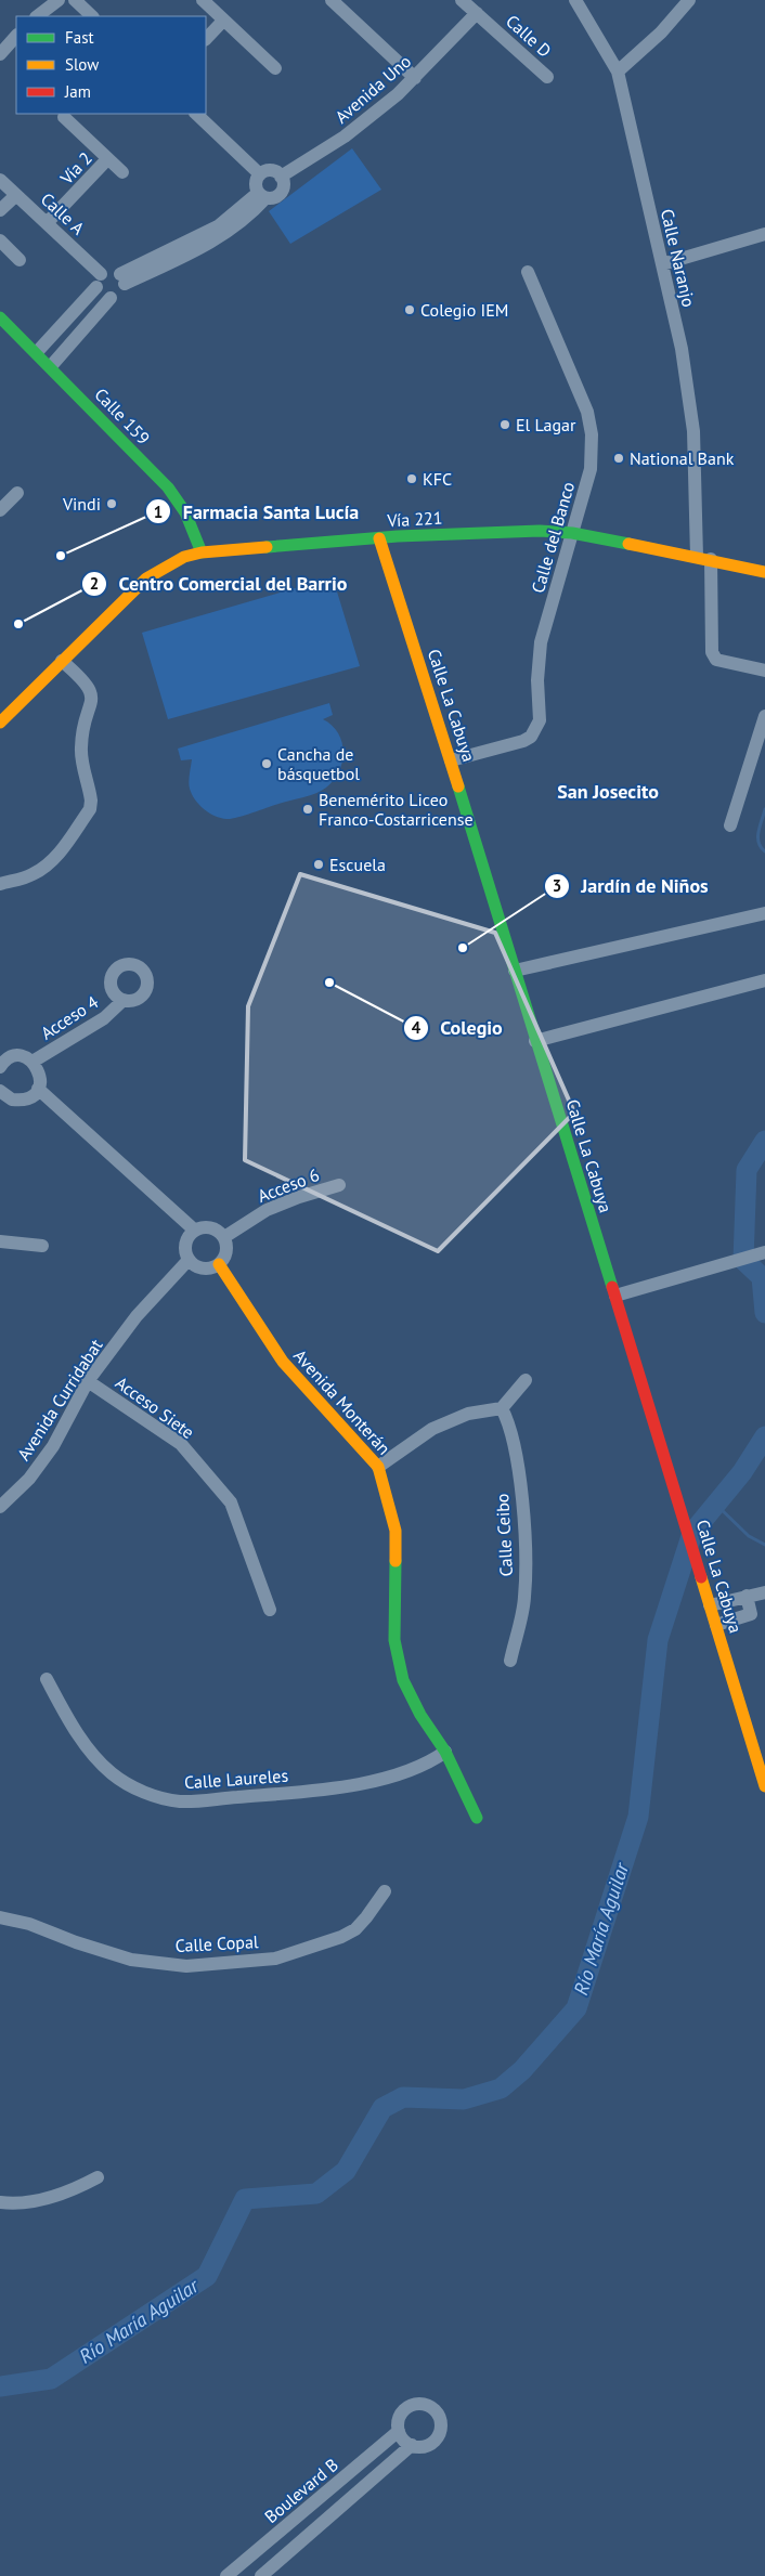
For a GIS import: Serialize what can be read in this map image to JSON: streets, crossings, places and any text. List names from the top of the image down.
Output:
{
  "streets": {
    "street": [
      "Calle D",
      "Avenida Uno",
      "Vía 2",
      "Calle A",
      "Calle Naranjo",
      "Calle 159",
      "Vía 221",
      "Calle del Banco",
      "Calle La Cabuya",
      "Acceso 4",
      "Acceso 6",
      "Avenida Curridabat",
      "Avenida Monterán",
      "Acceso Siete",
      "Calle Ceibo",
      "Calle Laureles",
      "Calle Copal",
      "Boulevard B"
    ]
  },
  "crossings": [
    ["Calle D", "Avenida Uno"],
    ["Vía 2", "Calle A"],
    ["Calle Naranjo", "Vía 221"],
    ["Calle 159", "Vía 221"],
    ["Vía 221", "Calle del Banco"],
    ["Vía 221", "Calle La Cabuya"],
    ["Calle del Banco", "Calle La Cabuya"],
    ["Acceso 6", "Avenida Curridabat"],
    ["Acceso 6", "Avenida Monterán"],
    ["Avenida Curridabat", "Avenida Monterán"],
    ["Avenida Curridabat", "Acceso Siete"],
    ["Avenida Monterán", "Calle Laureles"]
  ],
  "districts": ["San Josecito"],
  "water": ["Río María Aguilar"],
  "places": [
    "Colegio IEM",
    "El Lagar",
    "National Bank",
    "KFC",
    "Vindi",
    "Farmacia Santa Lucía",
    "Centro Comercial del Barrio",
    "Cancha de básquetbol",
    "Benemérito Liceo Franco-Costarricense",
    "Escuela",
    "Jardín de Niños",
    "Colegio"
  ],
  "legend": ["Fast", "Slow", "Jam"]
}
